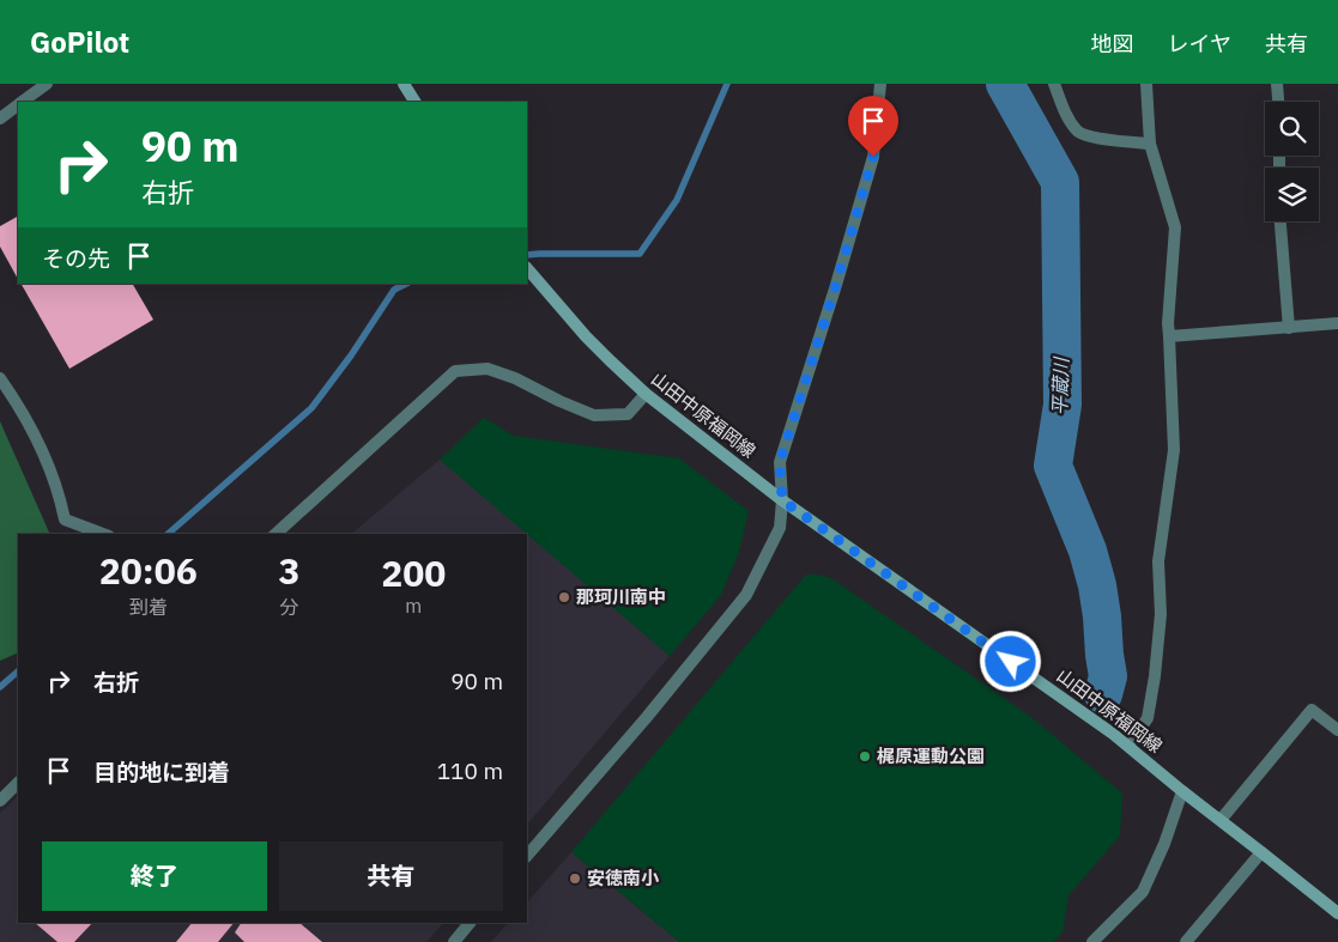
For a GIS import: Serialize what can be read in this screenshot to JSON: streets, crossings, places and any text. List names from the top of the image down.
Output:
{
  "streets": {
    "main road": ["山田中原福岡線"]
  },
  "water": ["平蔵川"],
  "places": ["那珂川南中", "梶原運動公園", "安徳南小"],
  "page": {
    "header": "GoPilot",
    "nav": ["地図", "レイヤ", "共有"],
    "turn": ["90 m", "右折"],
    "then": "その先",
    "eta": [
      "20:06",
      "到着",
      "3",
      "分",
      "200",
      "m"
    ],
    "list": [
      {
        "name": "右折",
        "value": "90 m"
      },
      {
        "name": "目的地に到着",
        "value": "110 m"
      }
    ],
    "buttons": ["終了", "共有"]
  }
}
